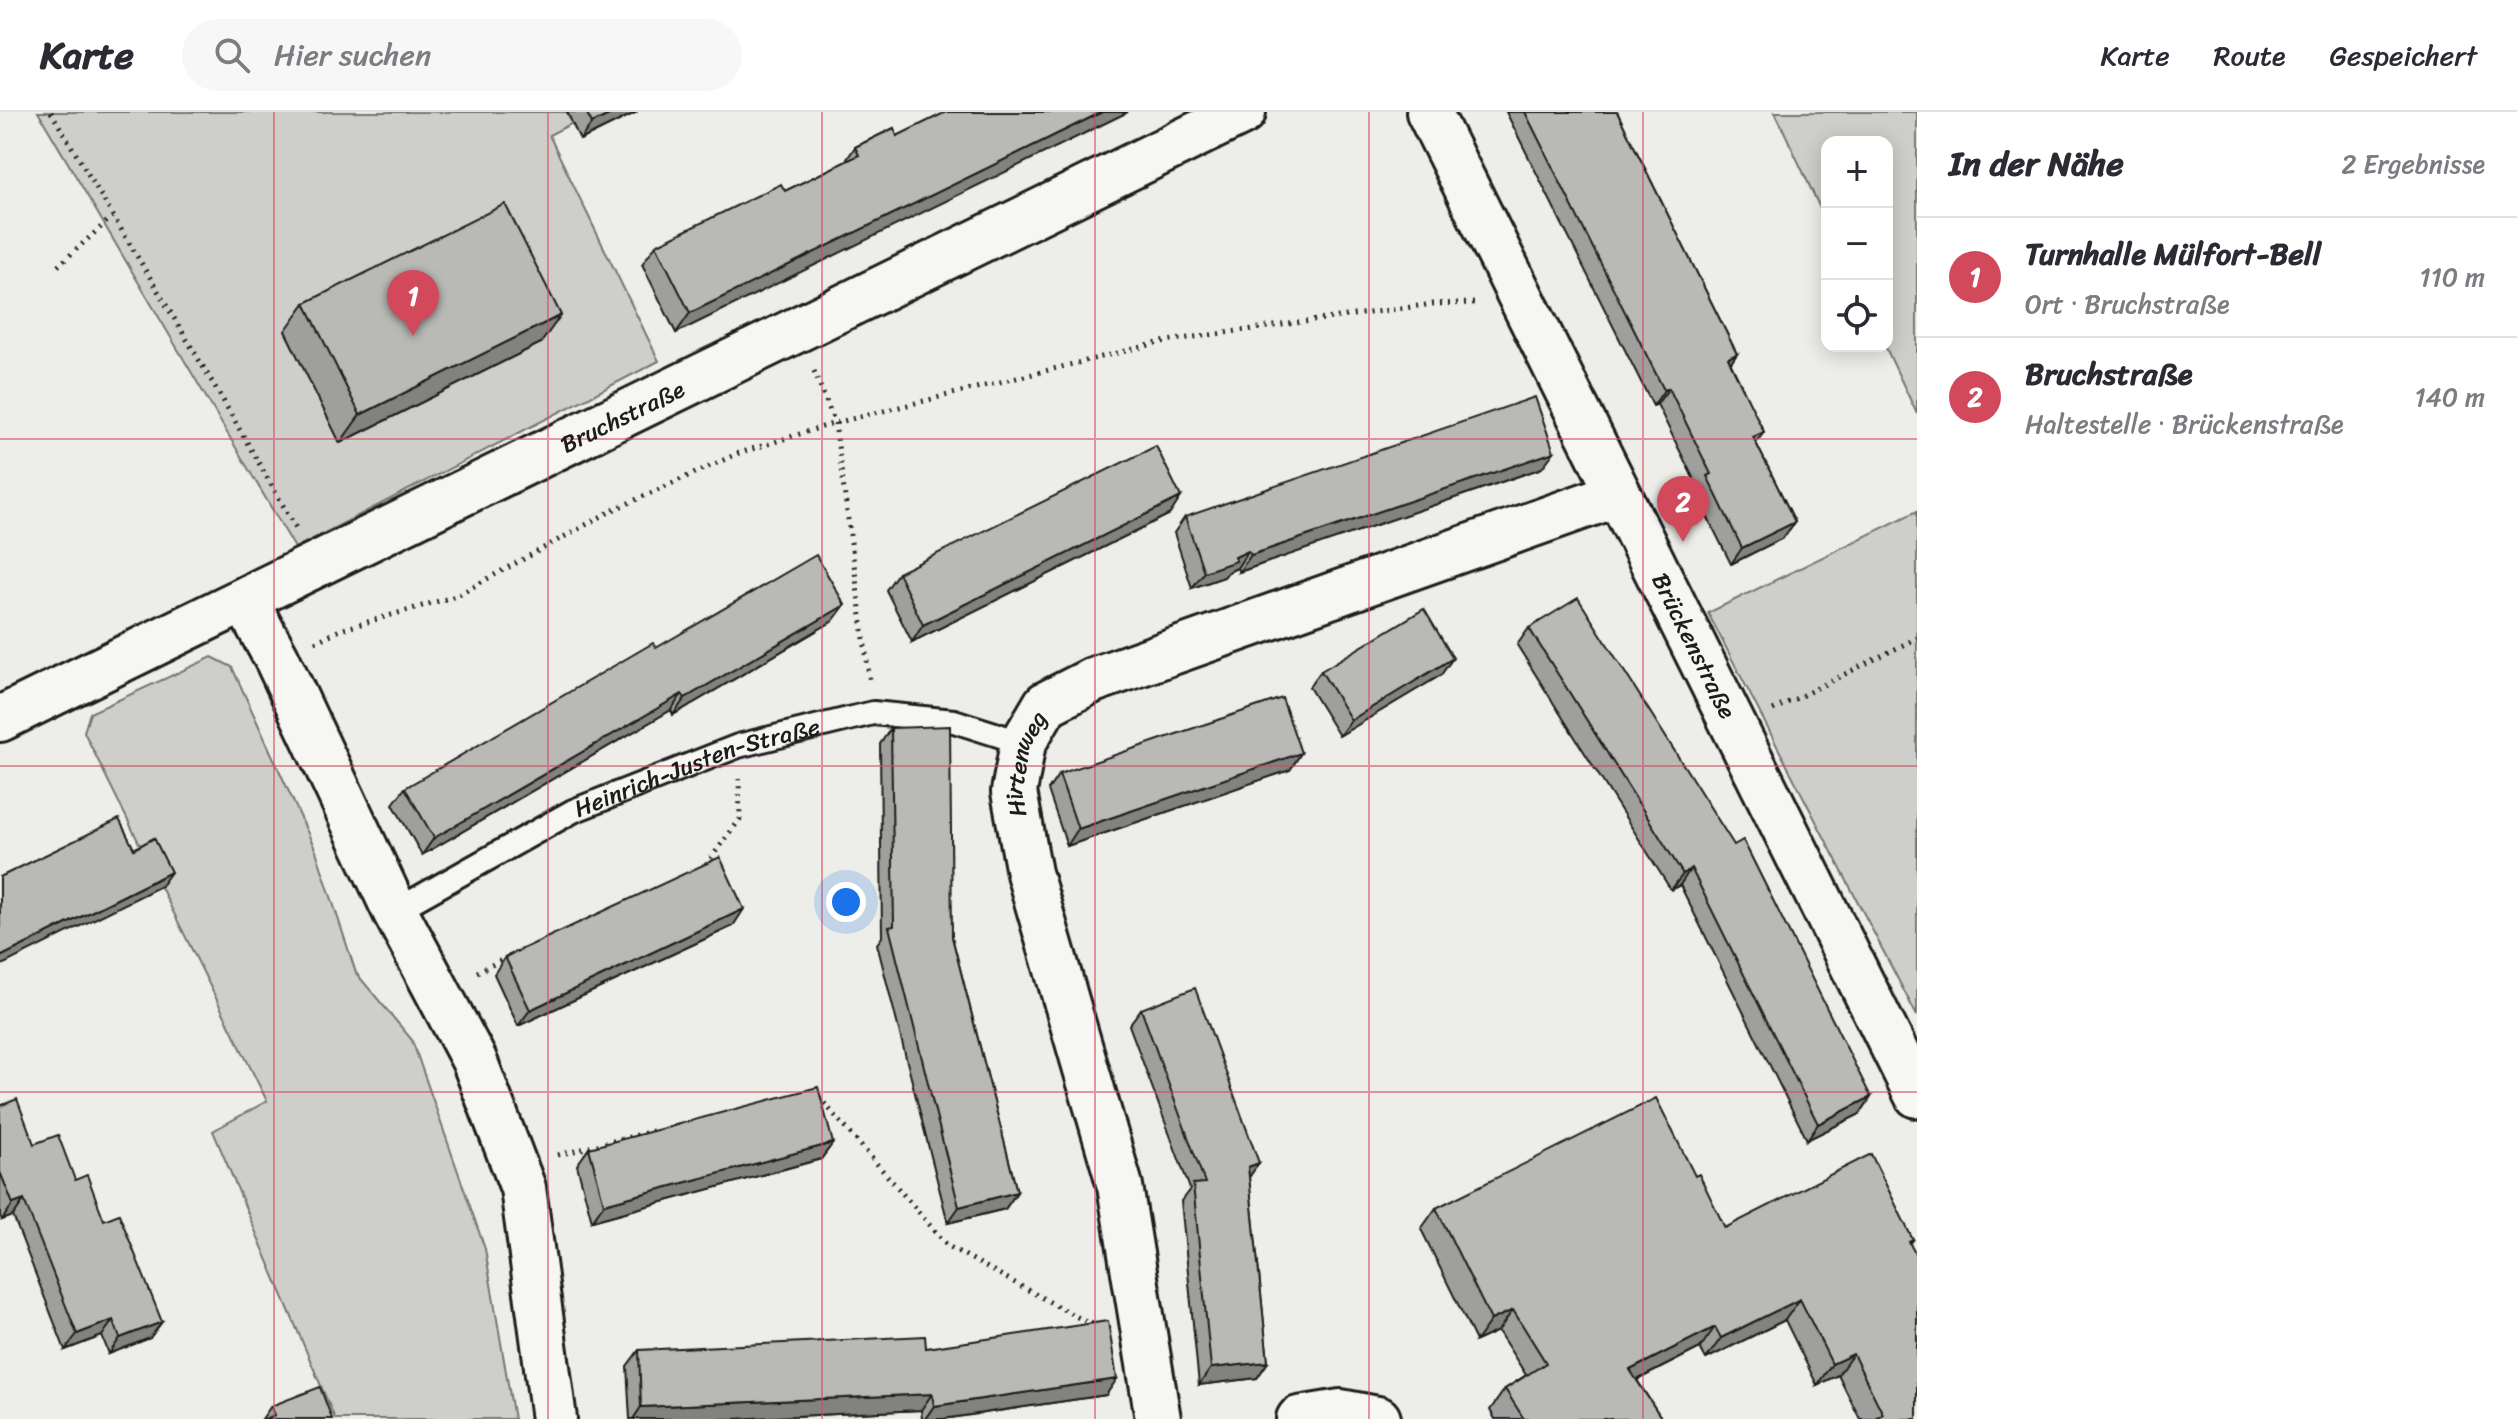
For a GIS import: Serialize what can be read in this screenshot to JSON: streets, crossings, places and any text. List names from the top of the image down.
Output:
{
  "streets": {
    "street": ["Bruchstraße", "Brückenstraße", "Hirtenweg"],
    "lane": ["Heinrich-Justen-Straße"]
  },
  "crossings": [
    ["Brückenstraße", "Hirtenweg"],
    ["Hirtenweg", "Heinrich-Justen-Straße"]
  ],
  "page": {
    "header": "Karte",
    "search": "Hier suchen",
    "nav": ["Karte", "Route", "Gespeichert"],
    "heading": ["In der Nähe", "2 Ergebnisse"],
    "map_buttons": ["+", "−"],
    "list": [
      {
        "mark": "1",
        "name": "Turnhalle Mülfort-Bell",
        "note": "Ort · Bruchstraße",
        "value": "110 m"
      },
      {
        "mark": "2",
        "name": "Bruchstraße",
        "note": "Haltestelle · Brückenstraße",
        "value": "140 m"
      }
    ],
    "pins": ["1", "2"]
  }
}
